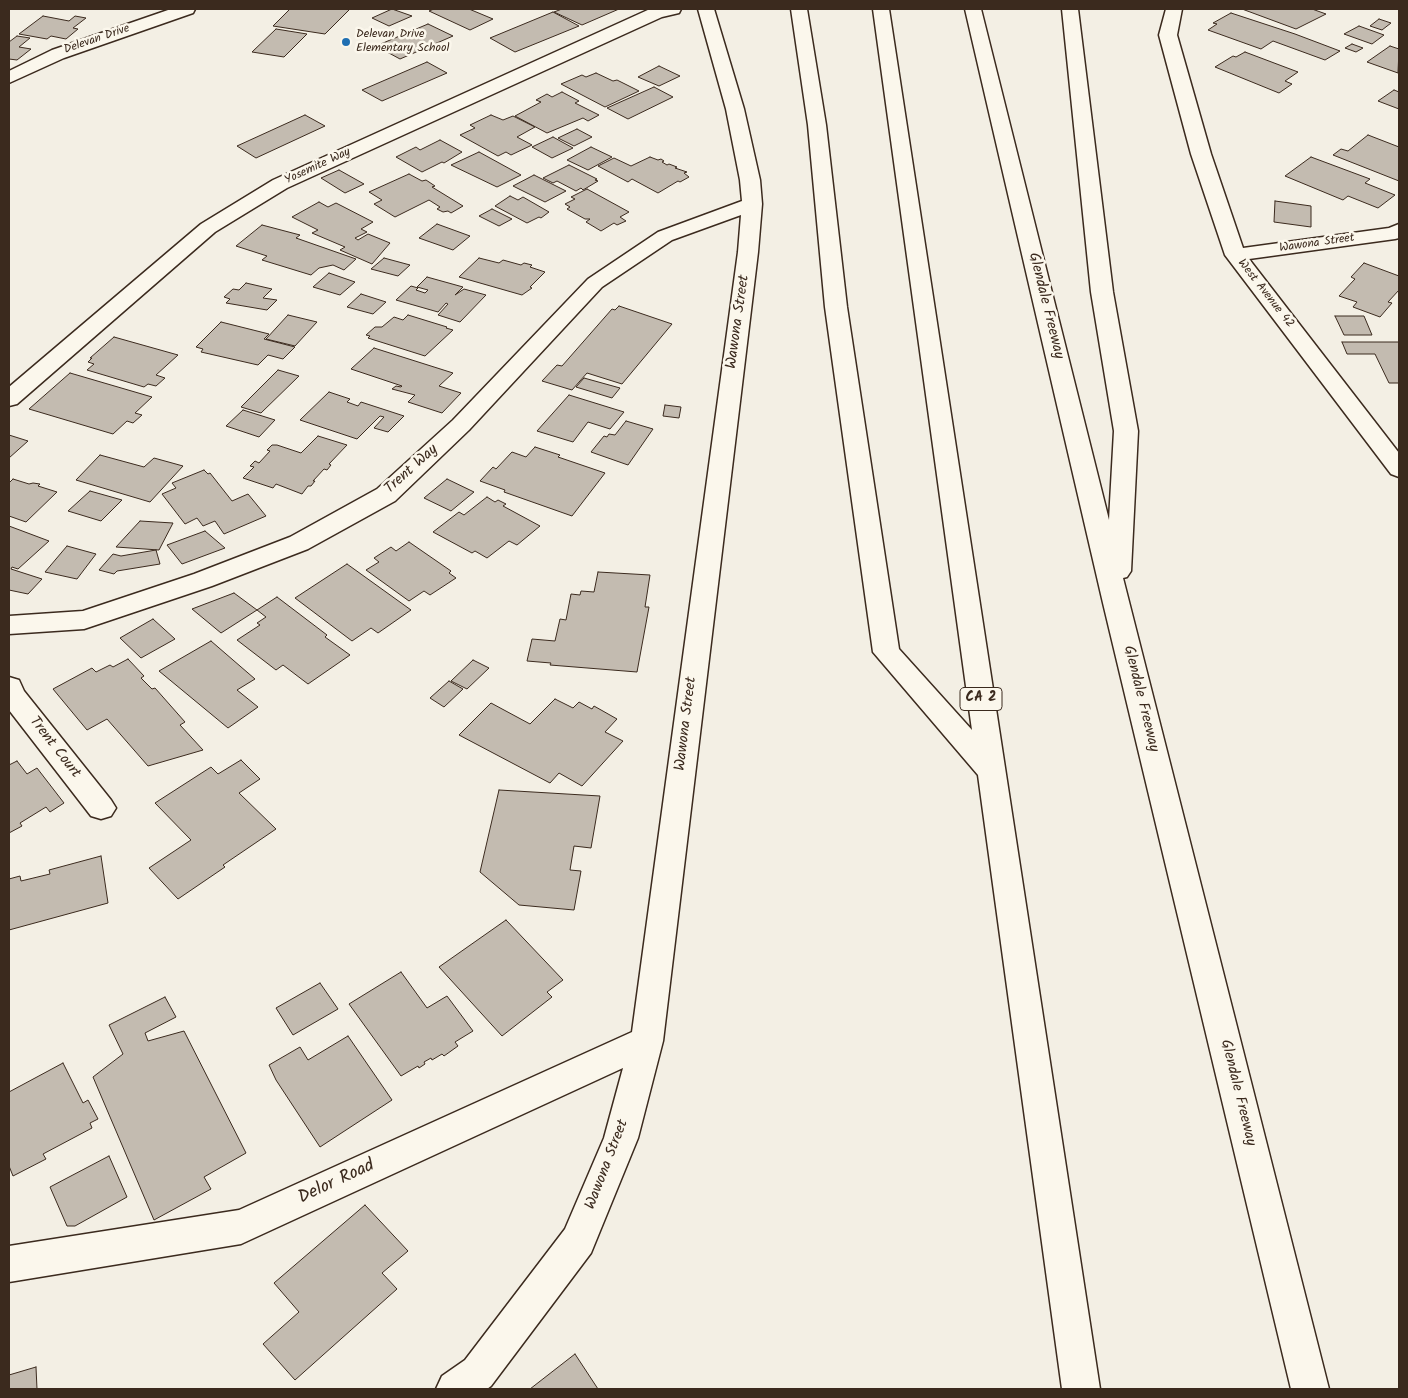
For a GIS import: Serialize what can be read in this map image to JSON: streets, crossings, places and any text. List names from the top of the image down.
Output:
{
  "streets": {
    "main road": [
      "Delevan Drive",
      "Yosemite Way",
      "Wawona Street",
      "West Avenue 42",
      "Glendale Freeway",
      "Trent Way",
      "CA 2",
      "Trent Court",
      "Delor Road"
    ]
  },
  "crossings": [
    ["Wawona Street", "West Avenue 42"],
    ["Wawona Street", "Trent Way"],
    ["Wawona Street", "Delor Road"]
  ],
  "places": ["Delevan Drive Elementary School"]
}
